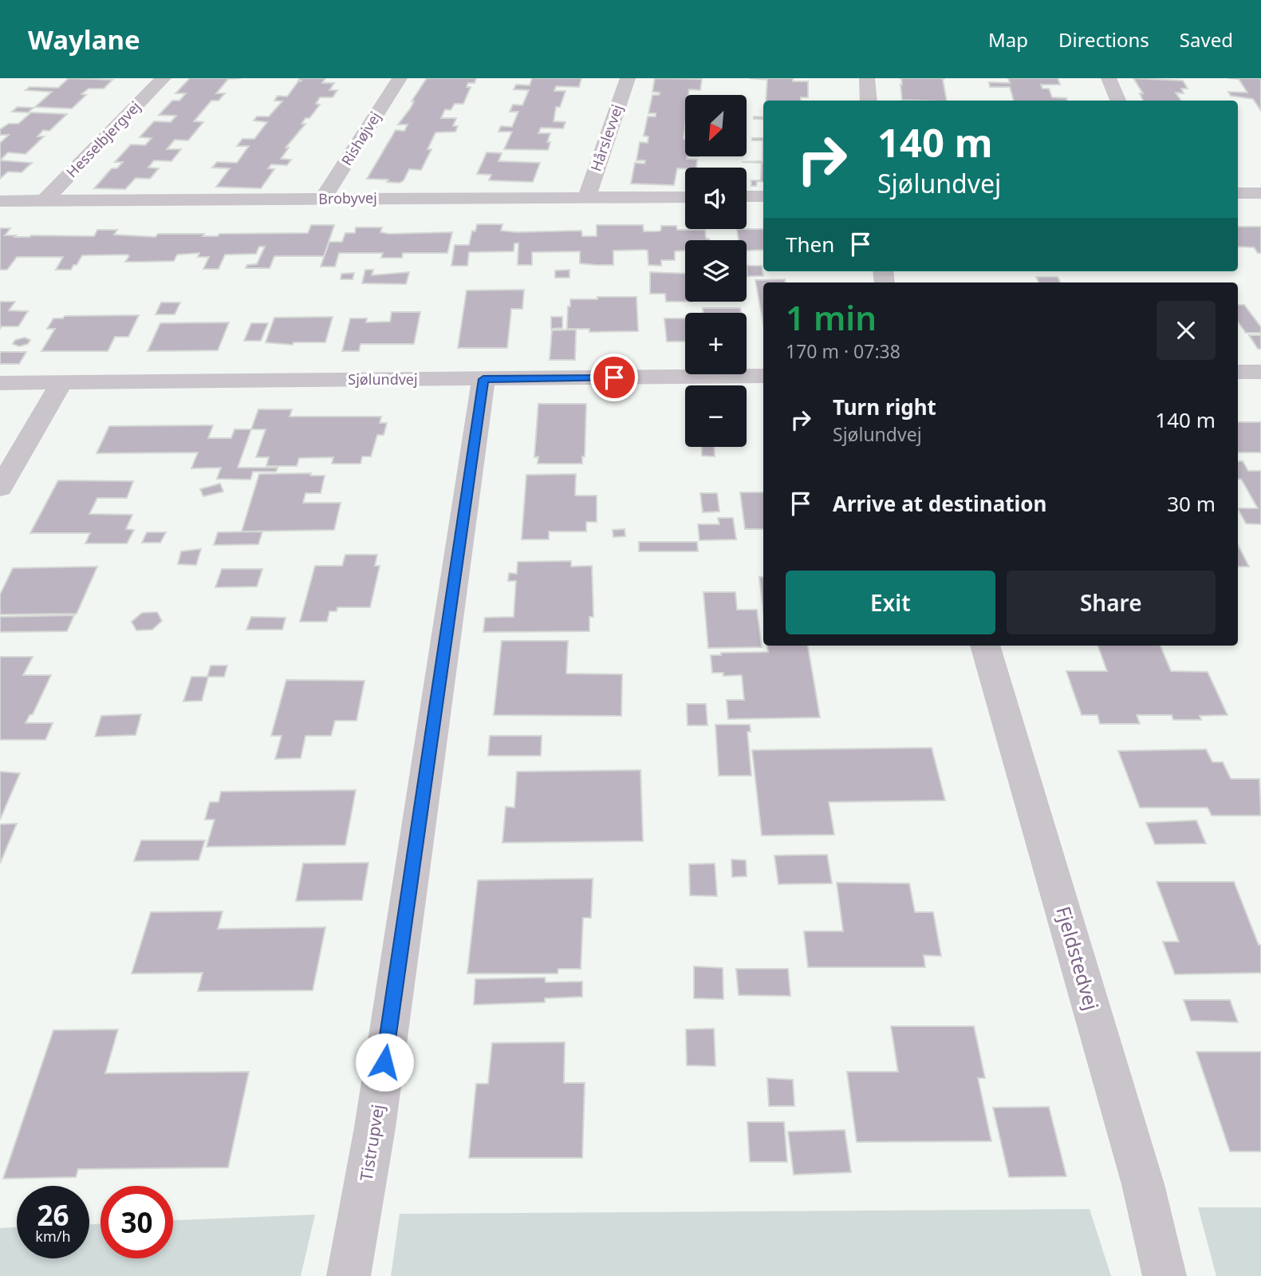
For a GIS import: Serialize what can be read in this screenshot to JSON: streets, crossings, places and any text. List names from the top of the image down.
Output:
{
  "streets": {
    "street": [
      "Hårslevvej",
      "Rishøjvej",
      "Hesselbjergvej",
      "Brobyvej",
      "Sjølundvej",
      "Fjeldstedvej",
      "Tistrupvej"
    ]
  },
  "crossings": [
    ["Hårslevvej", "Brobyvej"],
    ["Rishøjvej", "Brobyvej"],
    ["Hesselbjergvej", "Brobyvej"],
    ["Sjølundvej", "Tistrupvej"]
  ],
  "north": "bottom left",
  "page": {
    "header": "Waylane",
    "nav": ["Map", "Directions", "Saved"],
    "map_buttons": ["+", "−"],
    "turn": ["140 m", "Sjølundvej"],
    "then": "Then",
    "heading": ["1 min", "170 m · 07:38"],
    "list": [
      {
        "name": "Turn right",
        "note": "Sjølundvej",
        "value": "140 m"
      },
      {
        "name": "Arrive at destination",
        "value": "30 m"
      }
    ],
    "buttons": ["Exit", "Share"],
    "speed": "26 km/h",
    "limit": "30"
  }
}
